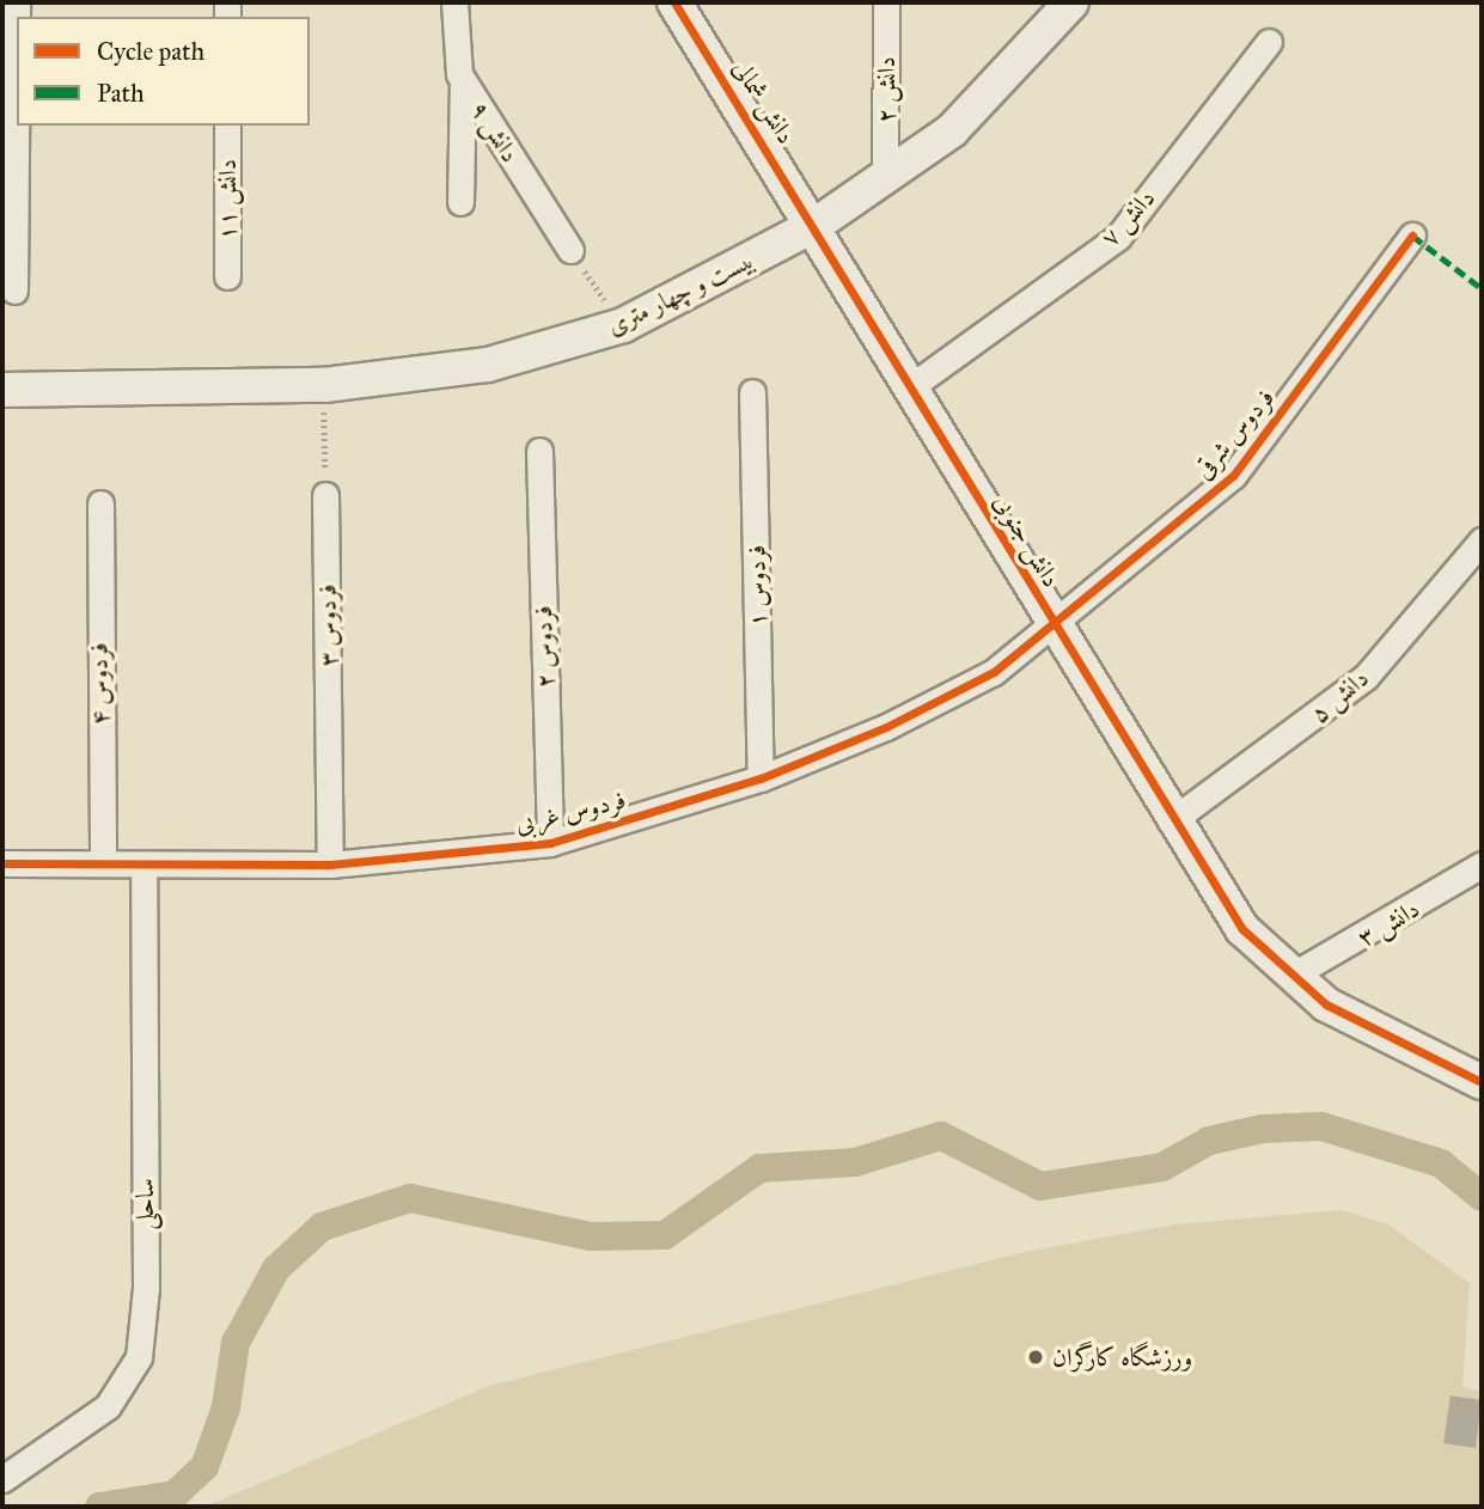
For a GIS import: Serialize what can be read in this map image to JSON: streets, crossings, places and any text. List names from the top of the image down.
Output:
{
  "streets": {
    "street": [
      "دانش ۲",
      "دانش شمالی",
      "دانش ۹",
      "دانش ۱۱",
      "دانش ۷",
      "بیست و چهار متری",
      "فردوس شرقی",
      "دانش جنوبی",
      "فردوس ۱",
      "فردوس ۳",
      "فردوس ۲",
      "فردوس ۴",
      "دانش ۵",
      "فردوس غربی",
      "دانش ۳",
      "ساحلی"
    ]
  },
  "crossings": [
    ["دانش ۲", "بیست و چهار متری"],
    ["دانش شمالی", "بیست و چهار متری"],
    ["دانش شمالی", "دانش جنوبی"],
    ["دانش ۷", "دانش جنوبی"],
    ["بیست و چهار متری", "دانش جنوبی"],
    ["فردوس شرقی", "دانش جنوبی"],
    ["فردوس شرقی", "فردوس غربی"],
    ["دانش جنوبی", "دانش ۵"],
    ["دانش جنوبی", "فردوس غربی"],
    ["دانش جنوبی", "دانش ۳"],
    ["فردوس ۱", "فردوس غربی"],
    ["فردوس ۳", "فردوس غربی"],
    ["فردوس ۲", "فردوس غربی"],
    ["فردوس ۴", "فردوس غربی"],
    ["فردوس غربی", "ساحلی"]
  ],
  "places": ["ورزشگاه کارگران"],
  "legend": ["Cycle path", "Path"]
}
